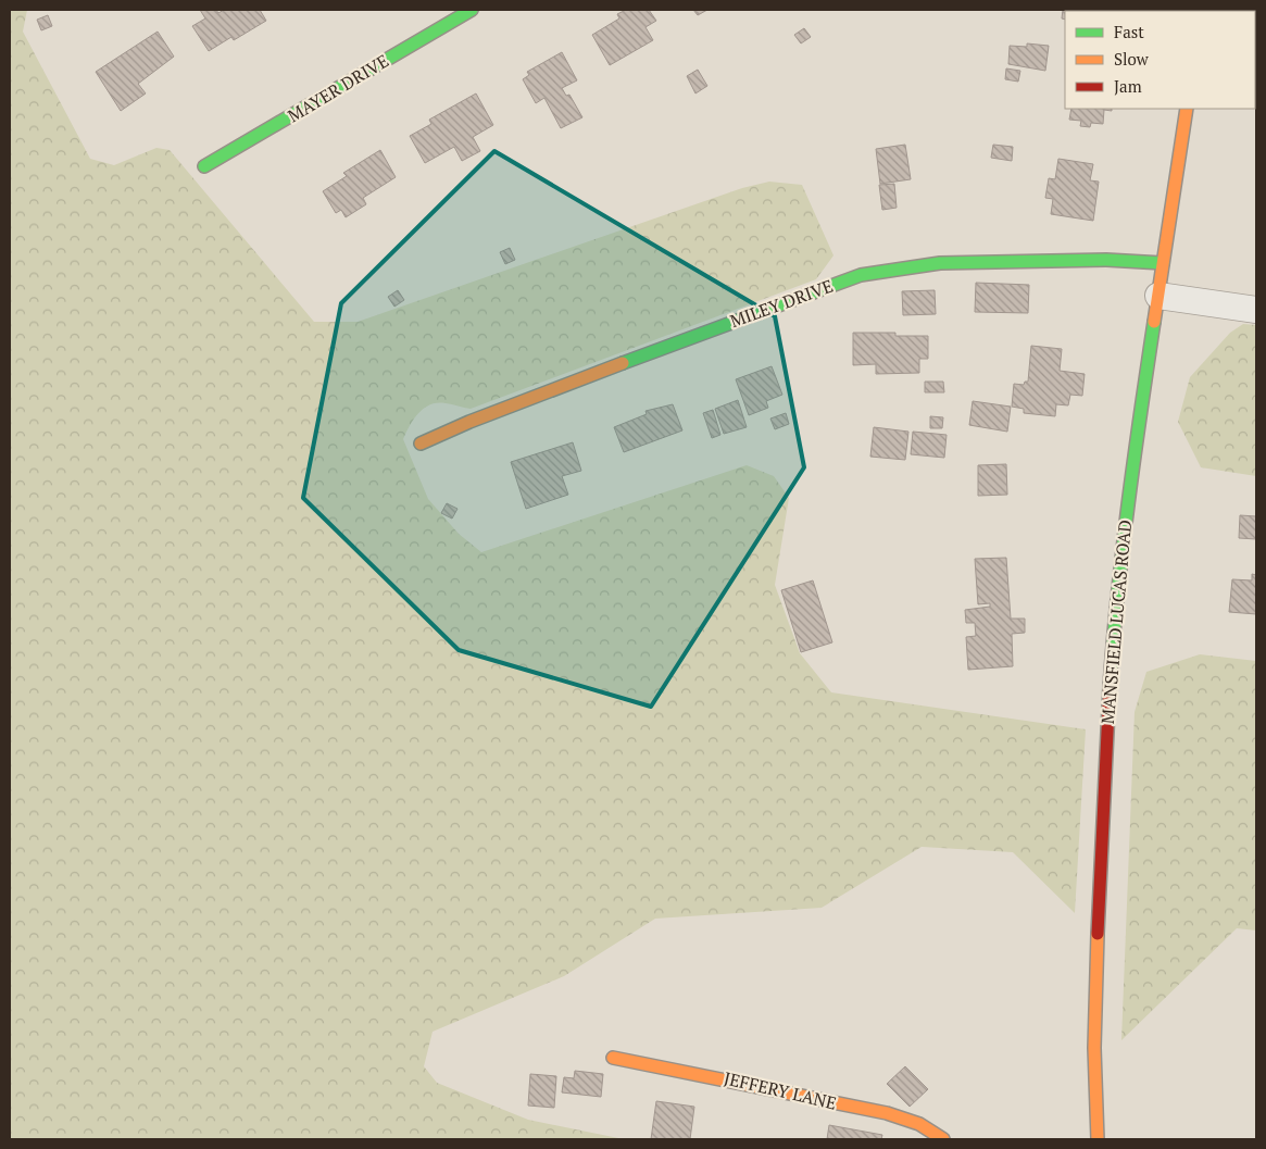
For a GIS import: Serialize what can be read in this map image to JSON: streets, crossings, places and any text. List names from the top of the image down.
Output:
{
  "streets": {
    "street": [
      "MAYER DRIVE",
      "MILEY DRIVE",
      "MANSFIELD LUCAS ROAD",
      "JEFFERY LANE"
    ]
  },
  "crossings": [
    ["MILEY DRIVE", "MANSFIELD LUCAS ROAD"]
  ],
  "legend": ["Fast", "Slow", "Jam"]
}
